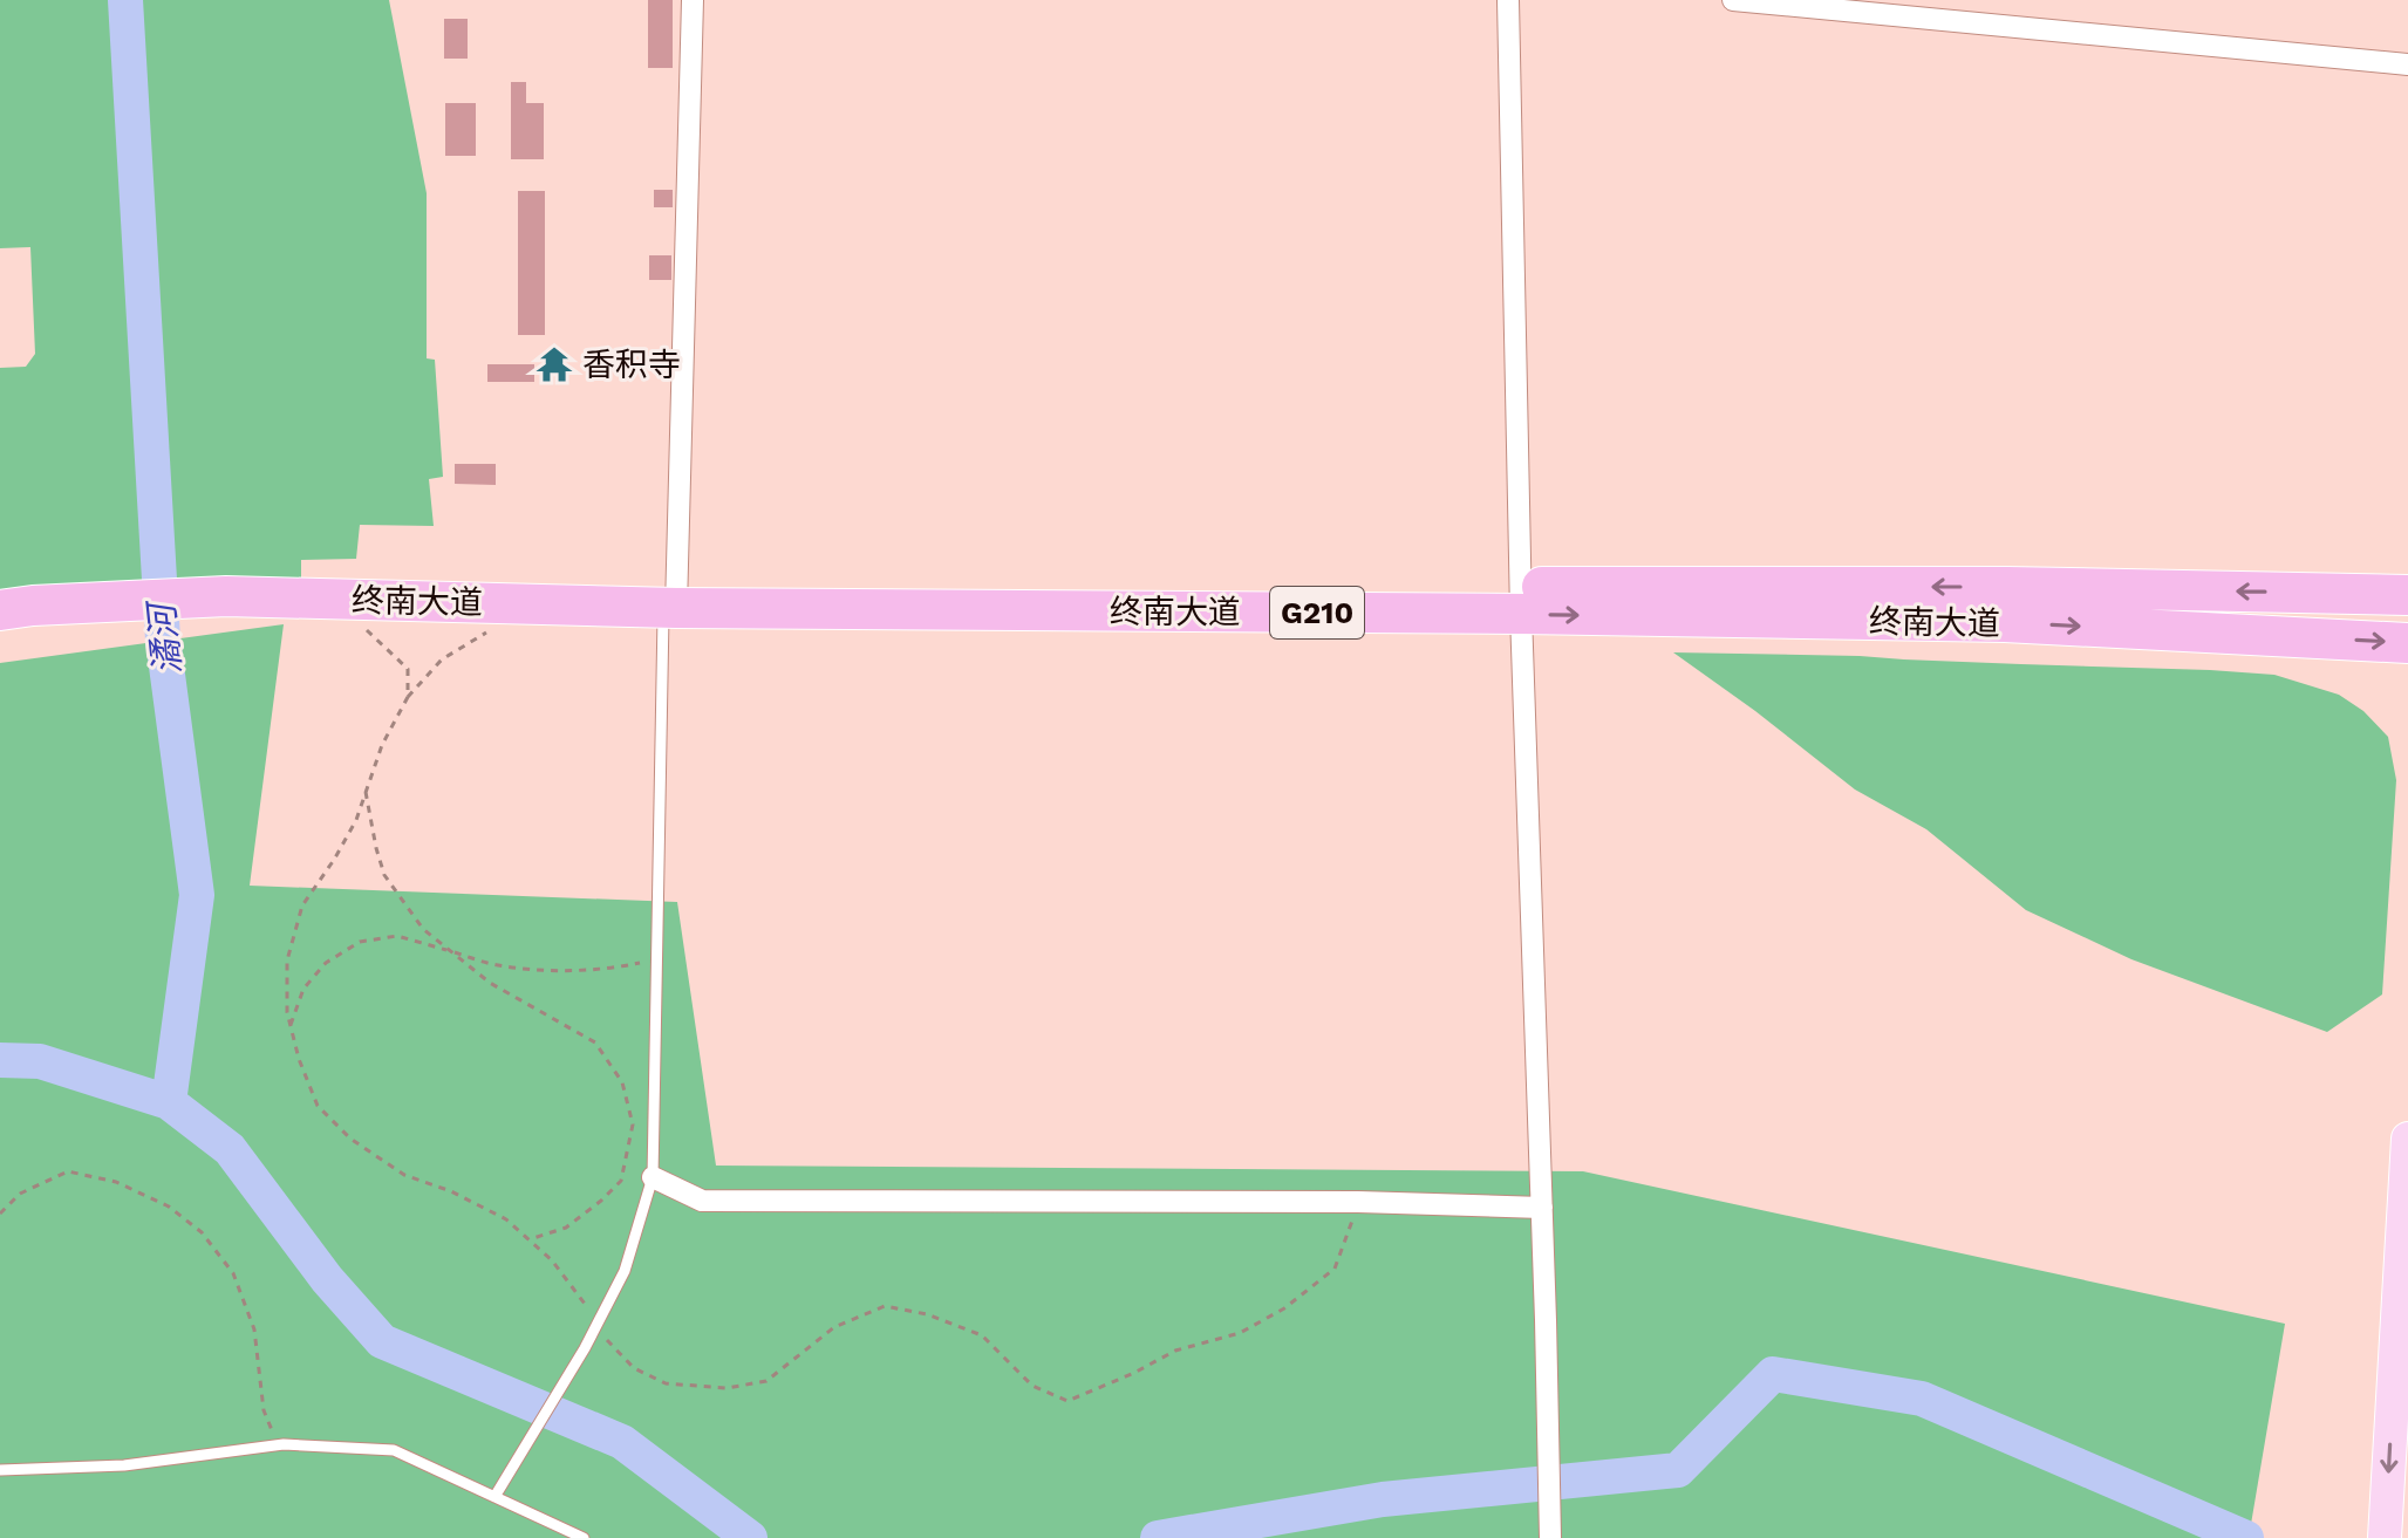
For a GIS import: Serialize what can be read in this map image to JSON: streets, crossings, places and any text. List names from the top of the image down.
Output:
{
  "streets": {
    "highway": ["终南大道", "G210"]
  },
  "water": ["潏河"],
  "places": {
    "temple": ["香积寺"]
  }
}
